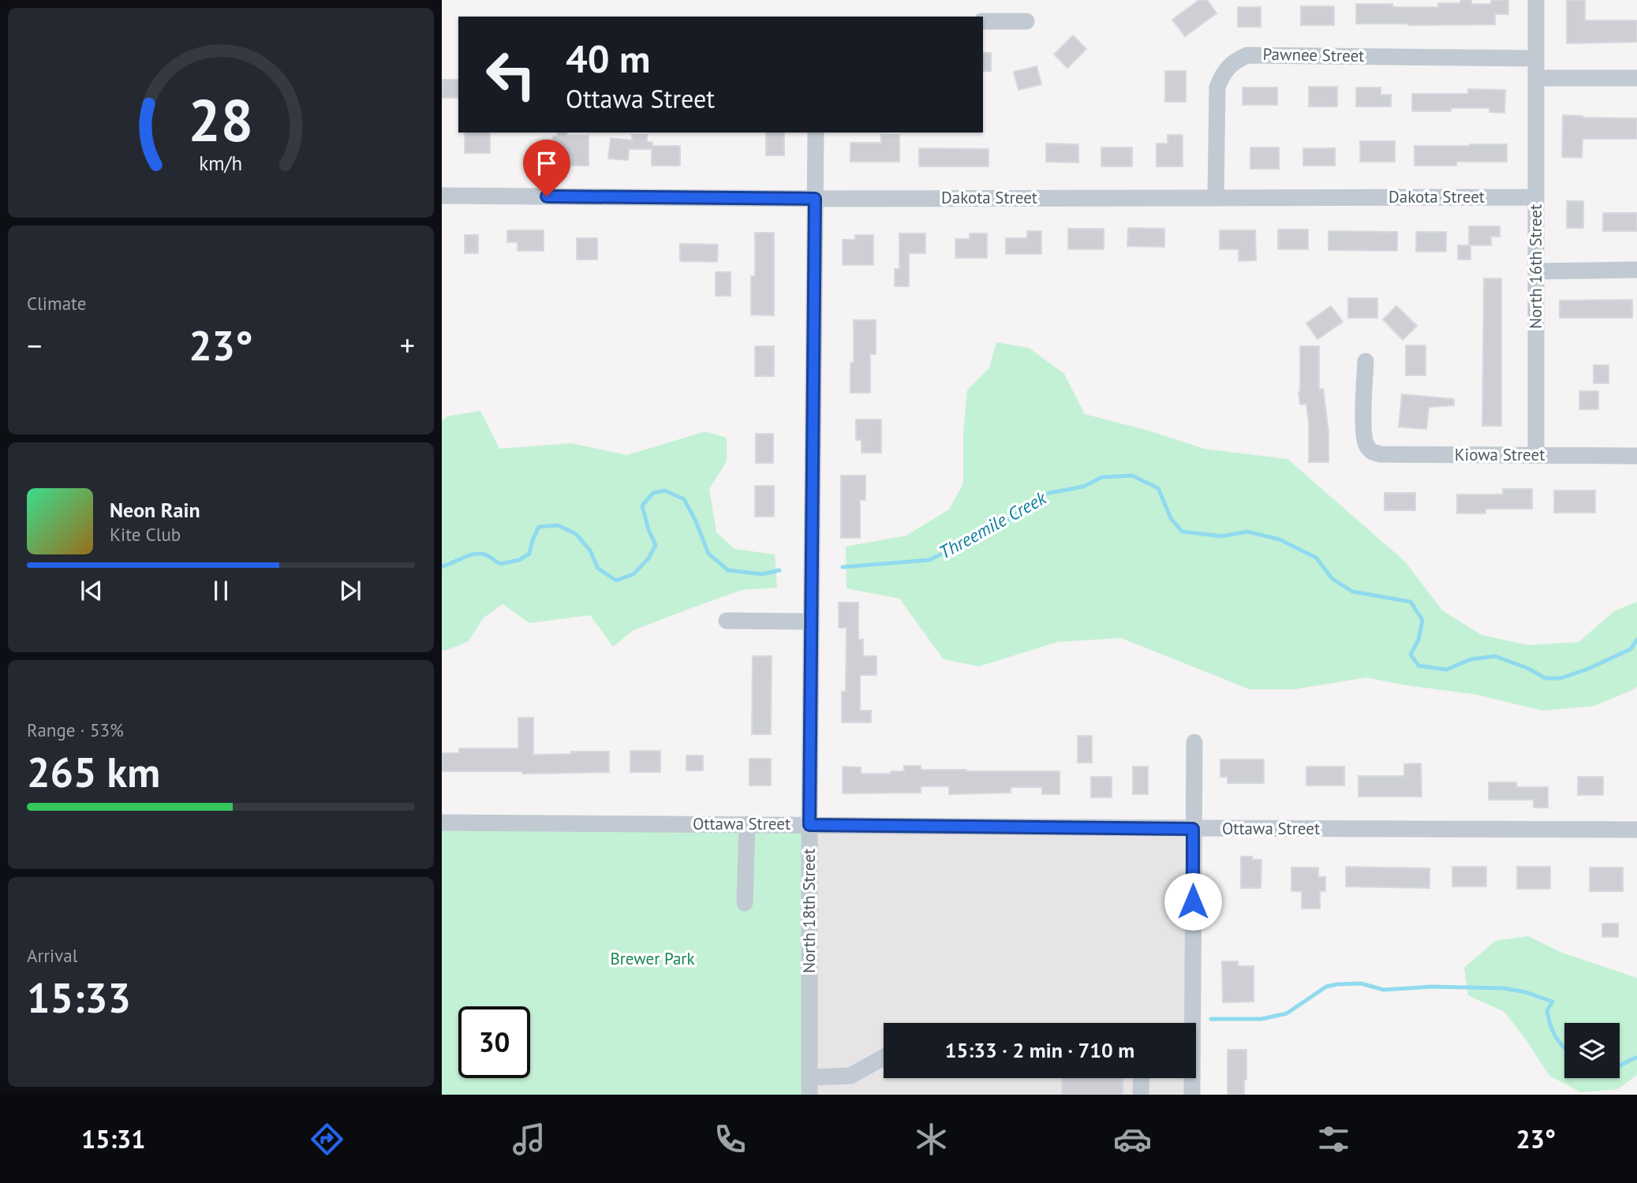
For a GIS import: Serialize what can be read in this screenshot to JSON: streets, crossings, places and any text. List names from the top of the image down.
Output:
{
  "streets": {
    "street": [
      "Pawnee Street",
      "Dakota Street",
      "North 16th Street",
      "Kiowa Street",
      "Ottawa Street",
      "North 18th Street"
    ]
  },
  "crossings": [
    ["Pawnee Street", "Dakota Street"],
    ["Pawnee Street", "North 16th Street"],
    ["Dakota Street", "North 16th Street"],
    ["Dakota Street", "North 18th Street"],
    ["North 16th Street", "Kiowa Street"],
    ["Ottawa Street", "North 18th Street"]
  ],
  "water": ["Threemile Creek"],
  "parks": ["Brewer Park"],
  "page": {
    "turn": ["40 m", "Ottawa Street"],
    "tile": [
      "Climate",
      ["Range · 53%", "265 km"],
      ["Arrival", "15:33"]
    ],
    "heat": ["−", "23°", "+"],
    "song": ["Neon Rain", "Kite Club"],
    "limit": "30",
    "trip": "15:33 · 2 min · 710 m",
    "tabs": ["15:31", "23°"],
    "gauge": ["28", "km/h"]
  }
}
